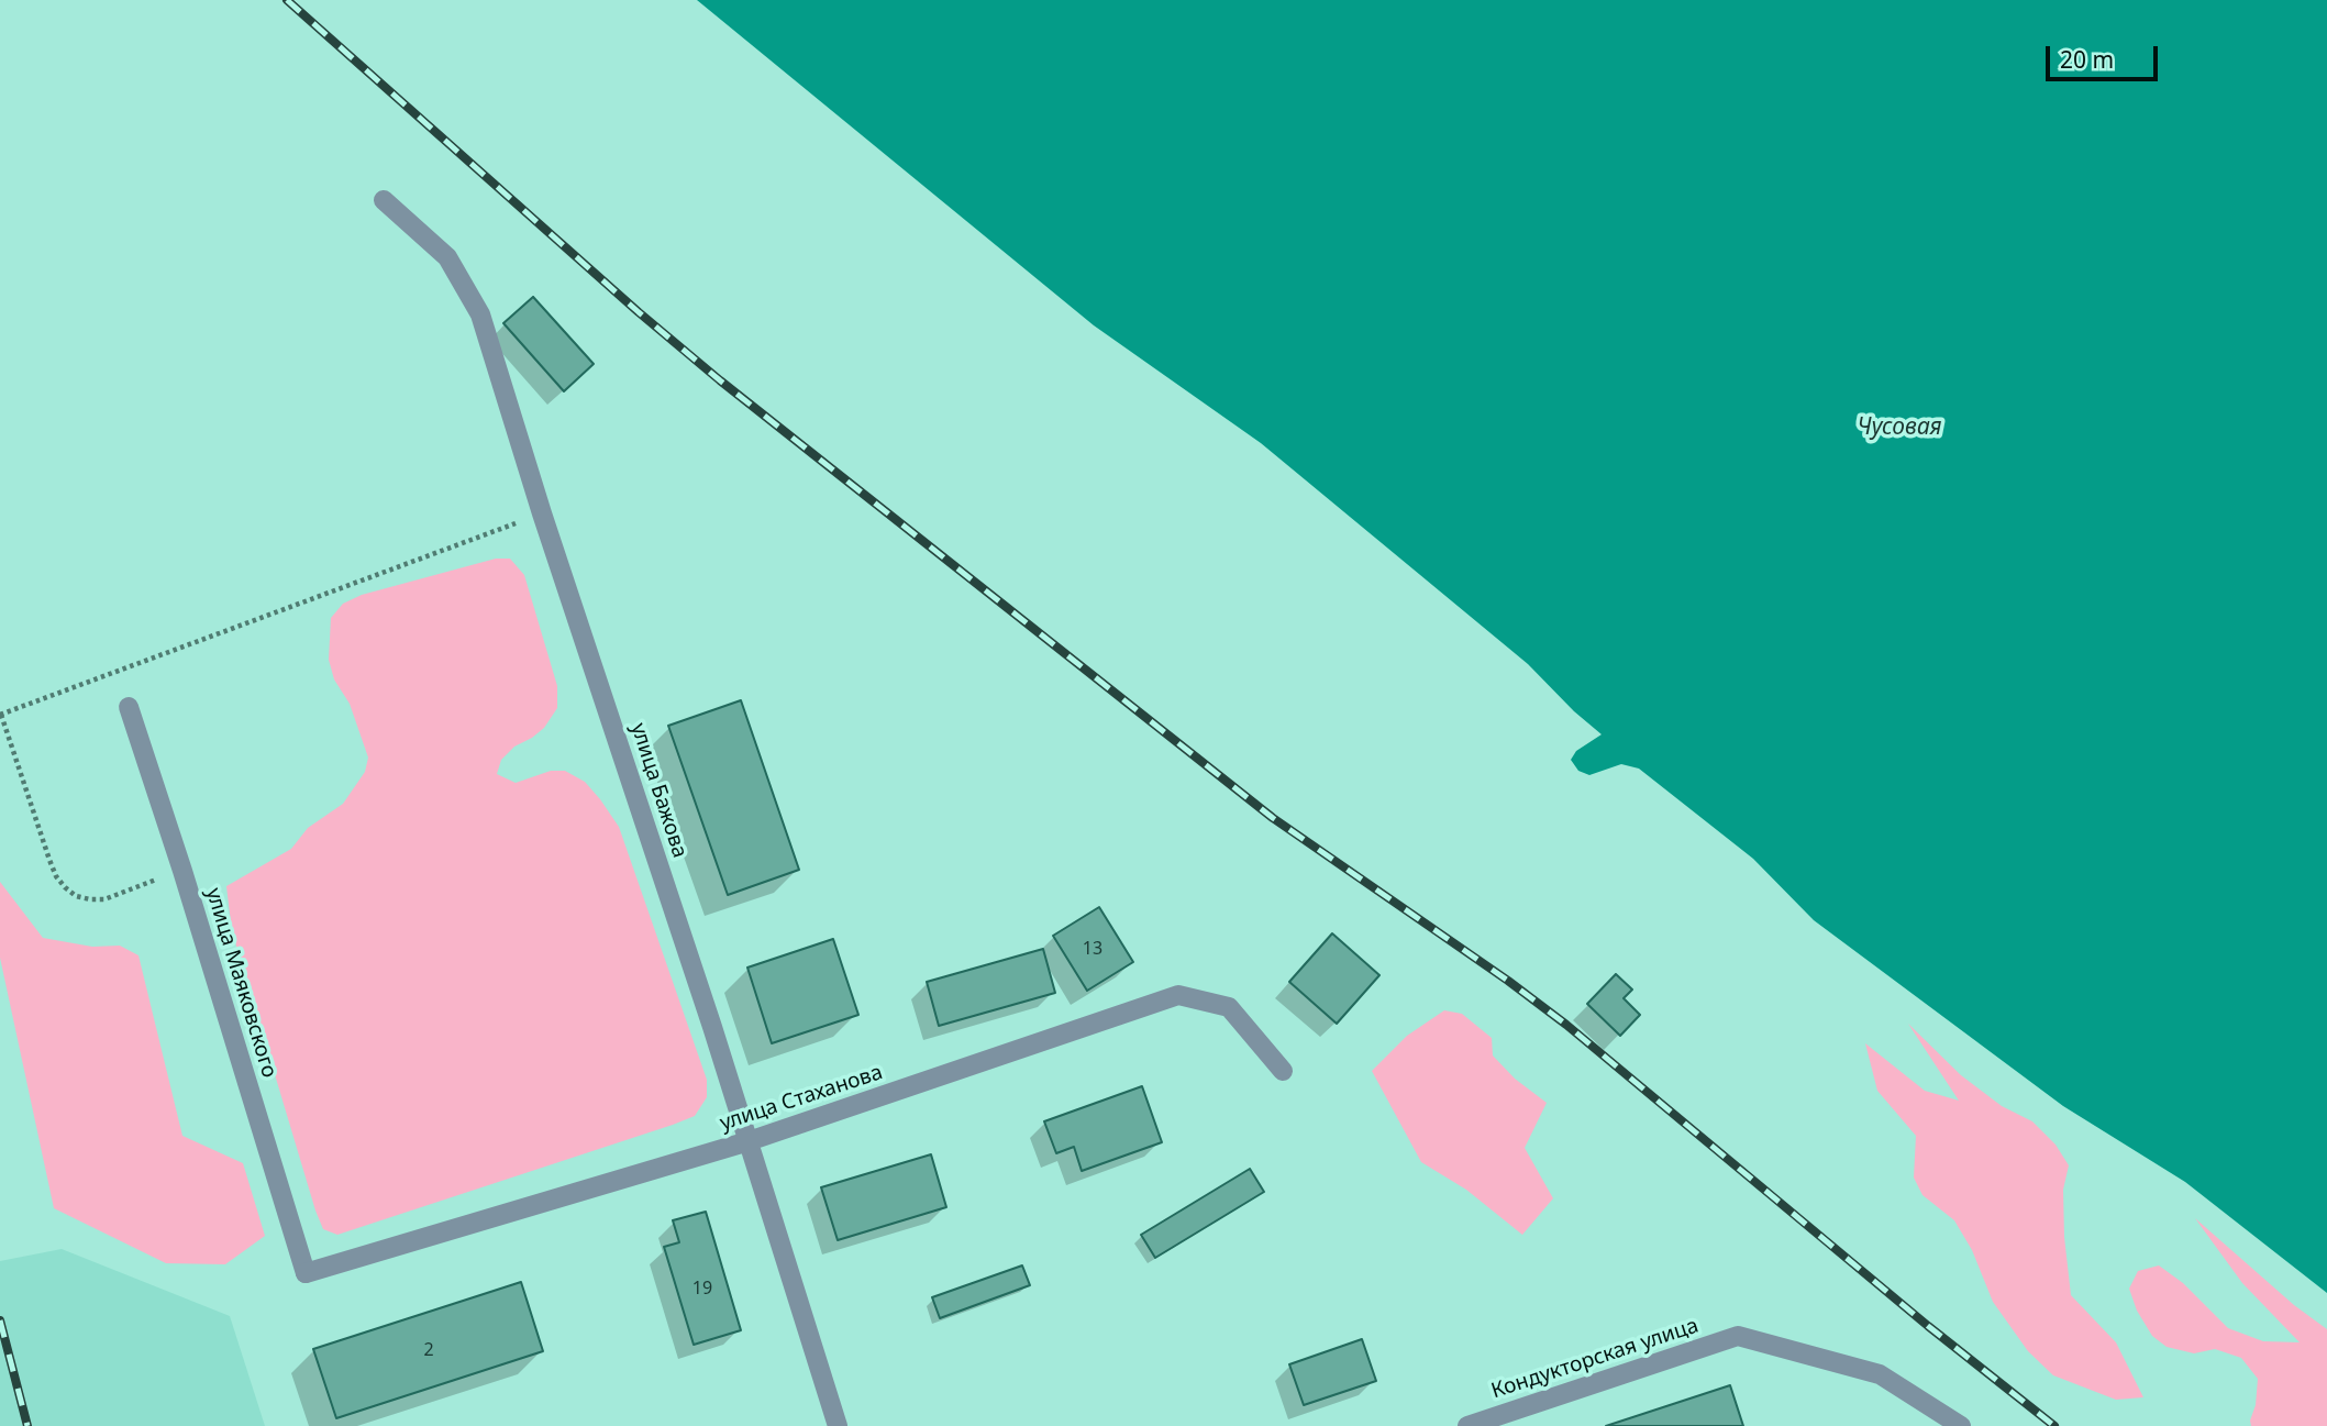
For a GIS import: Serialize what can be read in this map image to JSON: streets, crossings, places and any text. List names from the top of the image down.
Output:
{
  "streets": {
    "street": [
      "улица Бажова",
      "улица Маяковского",
      "улица Стаханова",
      "Кондукторская улица"
    ]
  },
  "crossings": [
    ["улица Бажова", "улица Стаханова"],
    ["улица Маяковского", "улица Стаханова"]
  ],
  "water": ["Чусовая"],
  "house_numbers": ["13", "19", "2"],
  "scale_bar": "20 m"
}
